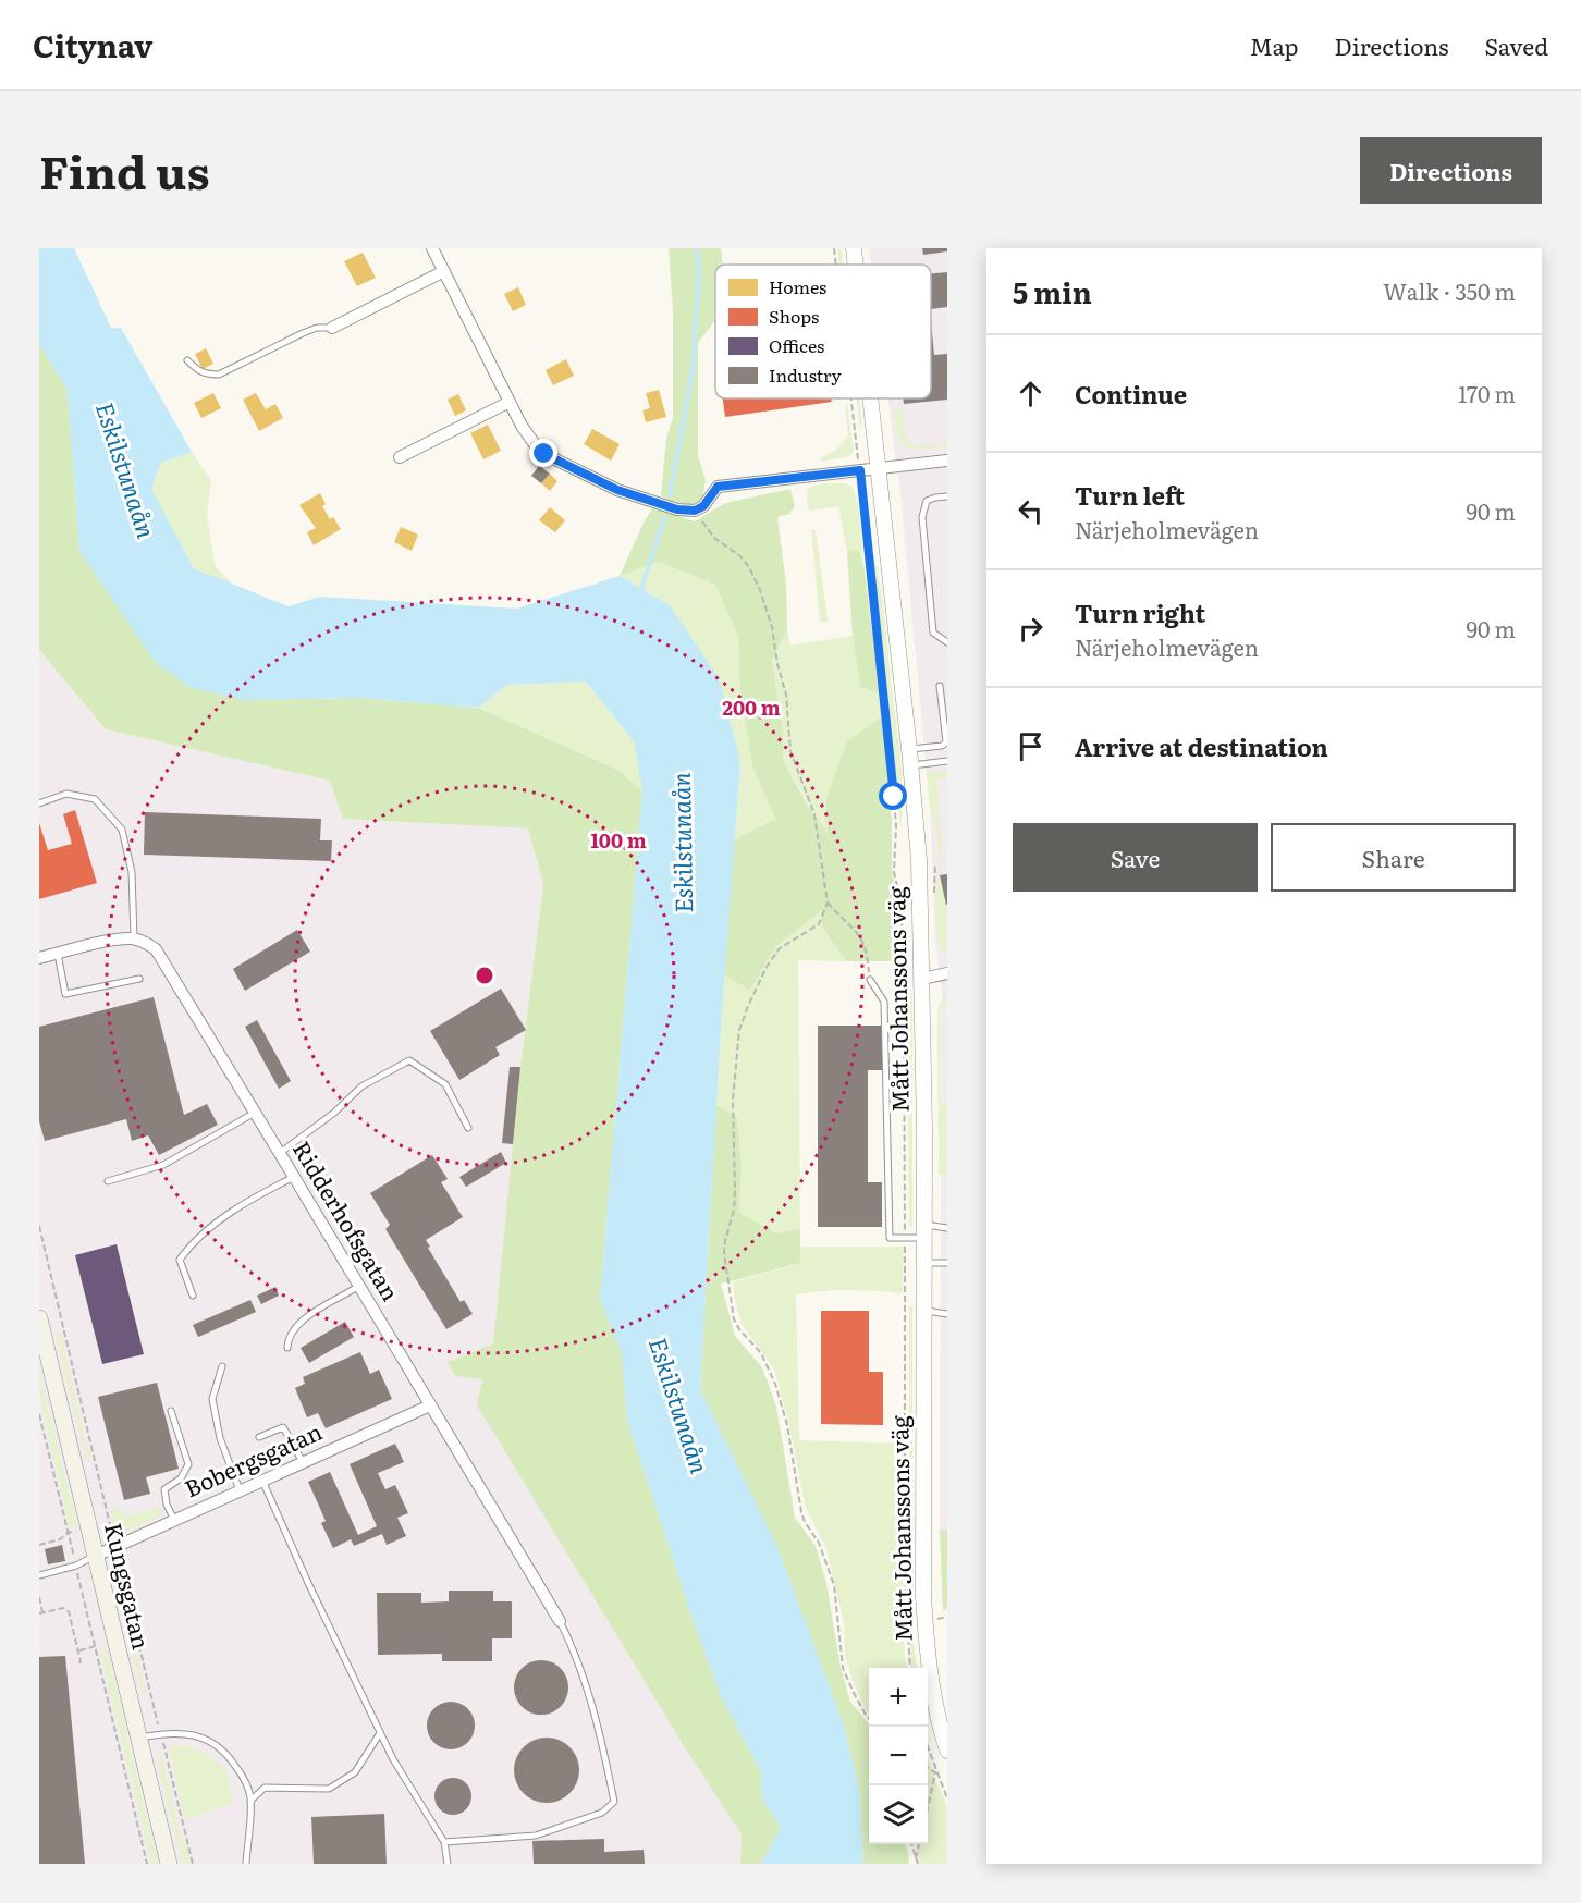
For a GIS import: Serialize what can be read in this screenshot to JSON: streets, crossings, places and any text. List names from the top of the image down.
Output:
{
  "streets": {
    "main road": ["Kungsgatan"],
    "street": ["Mått Johanssons väg", "Ridderhofsgatan", "Bobergsgatan"]
  },
  "crossings": [
    ["Ridderhofsgatan", "Bobergsgatan"],
    ["Bobergsgatan", "Kungsgatan"]
  ],
  "water": ["Eskilstunaån"],
  "legend": [
    "Homes",
    "Shops",
    "Offices",
    "Industry"
  ],
  "page": {
    "header": "Citynav",
    "nav": ["Map", "Directions", "Saved"],
    "title": "Find us",
    "buttons": [
      "Directions",
      ["Save", "Share"]
    ],
    "heading": ["5 min", "Walk · 350 m"],
    "list": [
      ["Continue", "170 m"],
      ["Turn left", "Närjeholmevägen", "90 m"],
      ["Turn right", "Närjeholmevägen", "90 m"],
      "Arrive at destination"
    ],
    "map_buttons": ["+", "−"]
  },
  "rings": ["200 m", "100 m"]
}
